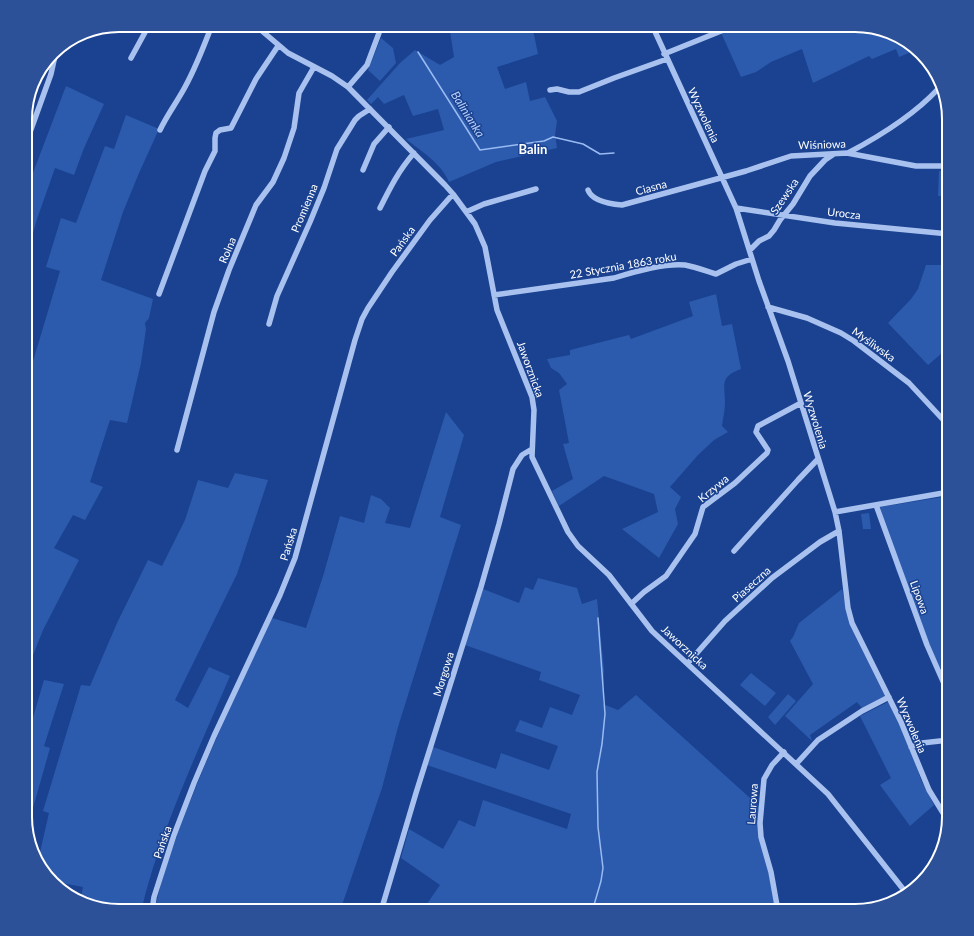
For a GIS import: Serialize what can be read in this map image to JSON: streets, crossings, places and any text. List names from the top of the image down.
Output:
{
  "streets": {
    "street": [
      "Wyzwolenia",
      "Wiśniowa",
      "Ciasna",
      "Szewska",
      "Promienna",
      "Urocza",
      "Pańska",
      "Rolna",
      "22 Stycznia 1863 roku",
      "Myśliwska",
      "Jaworznicka",
      "Krzywa",
      "Piaseczna",
      "Lipowa",
      "Morgowa",
      "Laurowa"
    ]
  },
  "crossings": [
    ["Wyzwolenia", "Wiśniowa"],
    ["Wyzwolenia", "Ciasna"],
    ["Wyzwolenia", "Szewska"],
    ["Wyzwolenia", "Urocza"],
    ["Wyzwolenia", "22 Stycznia 1863 roku"],
    ["Wyzwolenia", "Myśliwska"],
    ["Wyzwolenia", "Krzywa"],
    ["Wyzwolenia", "Piaseczna"],
    ["Wiśniowa", "Ciasna"],
    ["Wiśniowa", "Szewska"],
    ["Szewska", "Urocza"],
    ["Promienna", "Jaworznicka"],
    ["Pańska", "Jaworznicka"],
    ["Rolna", "Jaworznicka"],
    ["22 Stycznia 1863 roku", "Jaworznicka"],
    ["Jaworznicka", "Krzywa"],
    ["Jaworznicka", "Piaseczna"],
    ["Jaworznicka", "Morgowa"],
    ["Jaworznicka", "Laurowa"]
  ],
  "districts": ["Balin"],
  "water": ["Balinianka"]
}
